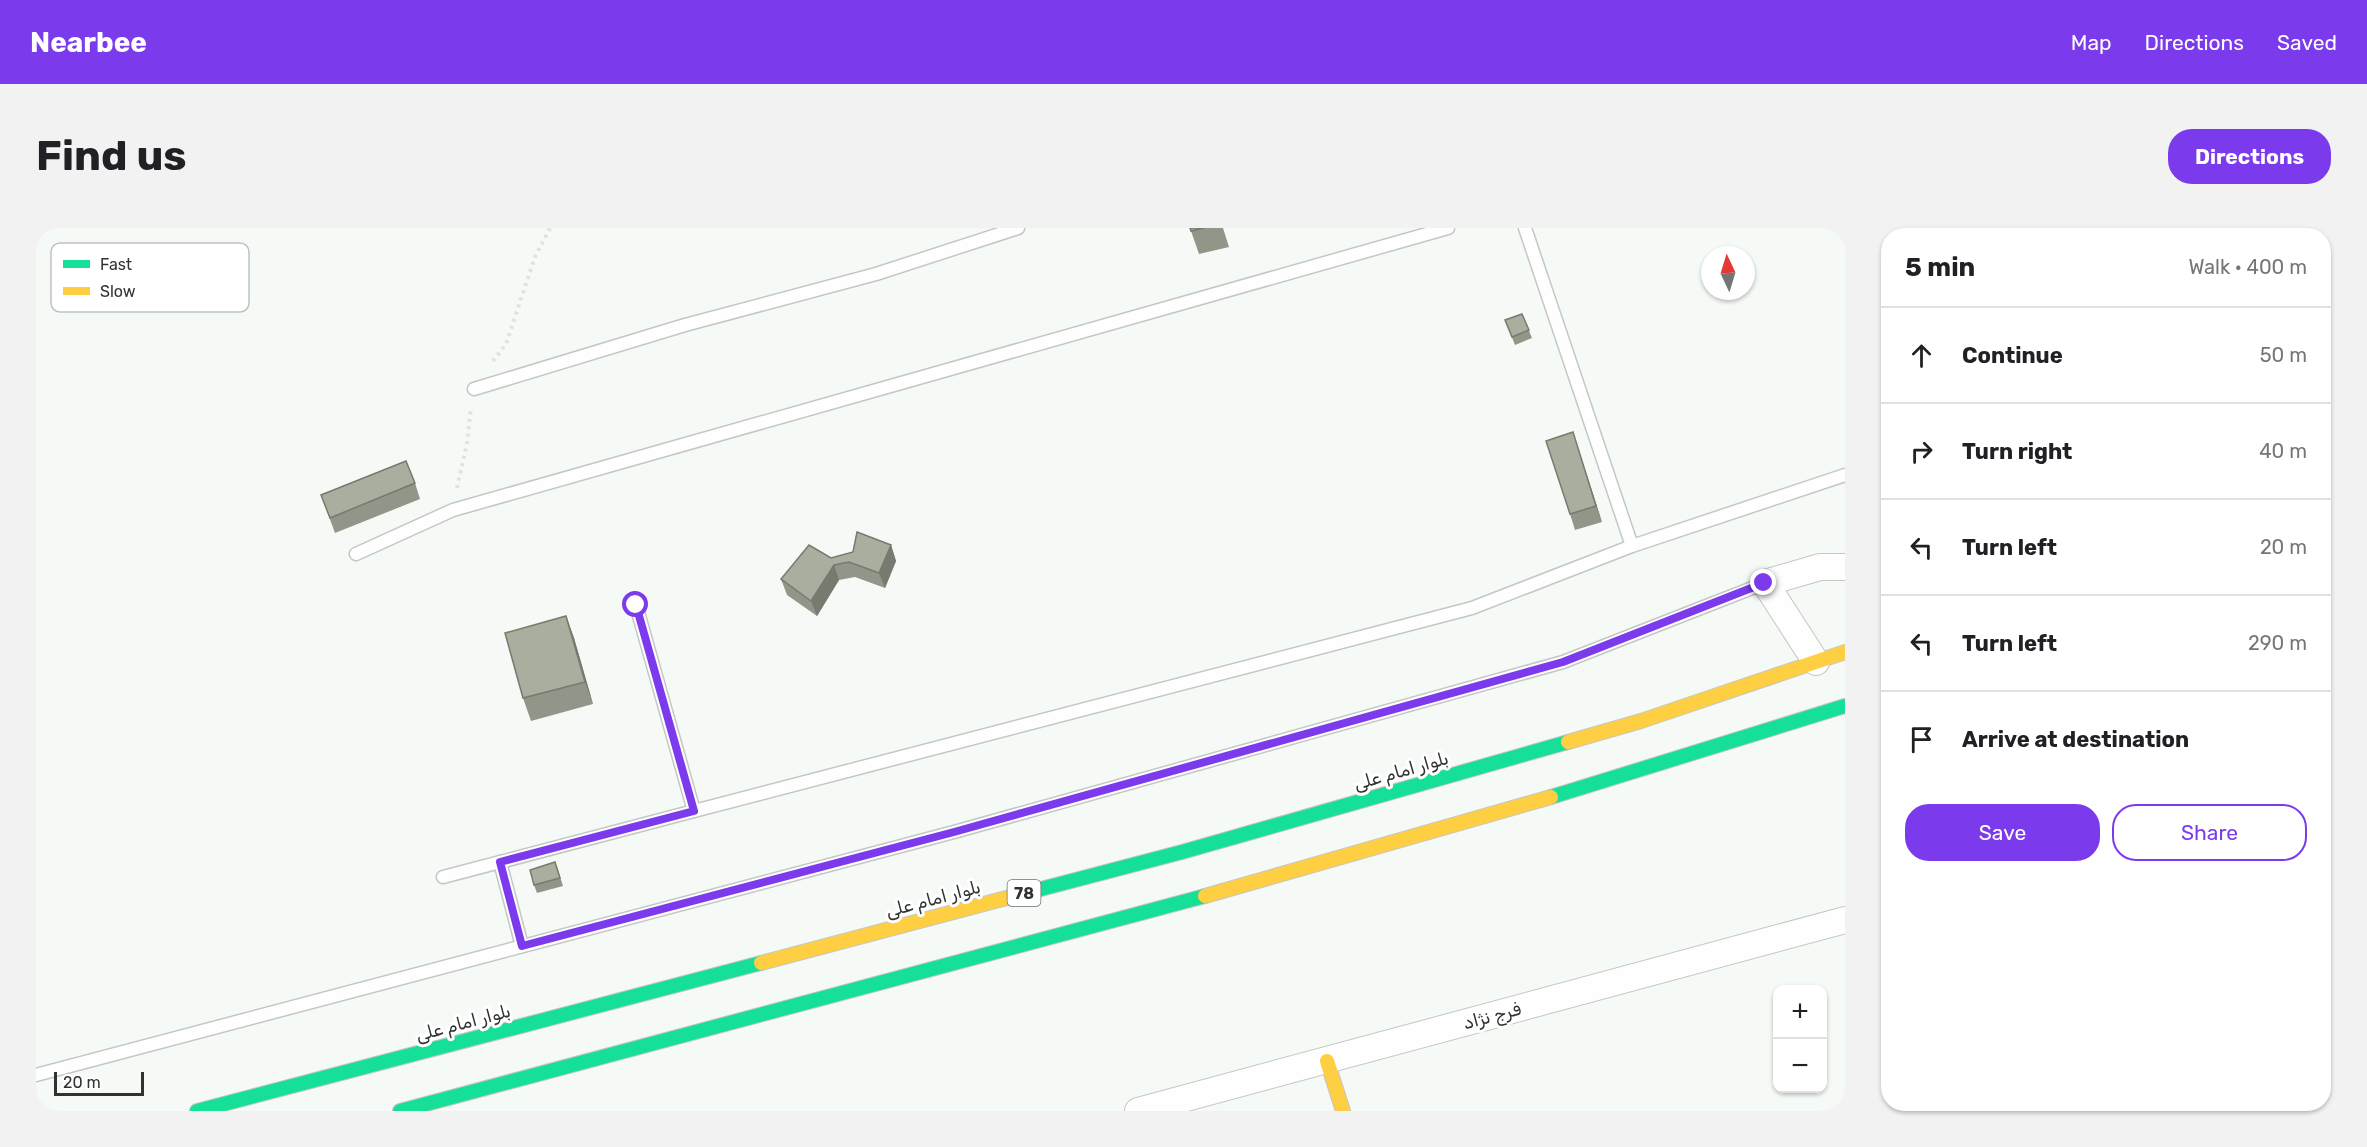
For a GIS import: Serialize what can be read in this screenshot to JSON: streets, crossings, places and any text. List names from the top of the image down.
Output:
{
  "streets": {
    "main road": ["بلوار امام علی", "78"],
    "street": ["فرج نژاد"]
  },
  "legend": ["Fast", "Slow"],
  "scale_bar": "20 m",
  "north": "top",
  "page": {
    "header": "Nearbee",
    "nav": ["Map", "Directions", "Saved"],
    "buttons": [
      "Directions",
      ["Save", "Share"]
    ],
    "title": "Find us",
    "heading": ["5 min", "Walk · 400 m"],
    "list": [
      ["Continue", "50 m"],
      ["Turn right", "40 m"],
      ["Turn left", "20 m"],
      ["Turn left", "290 m"],
      "Arrive at destination"
    ],
    "map_buttons": ["+", "−"],
    "scale": "20 m"
  }
}
